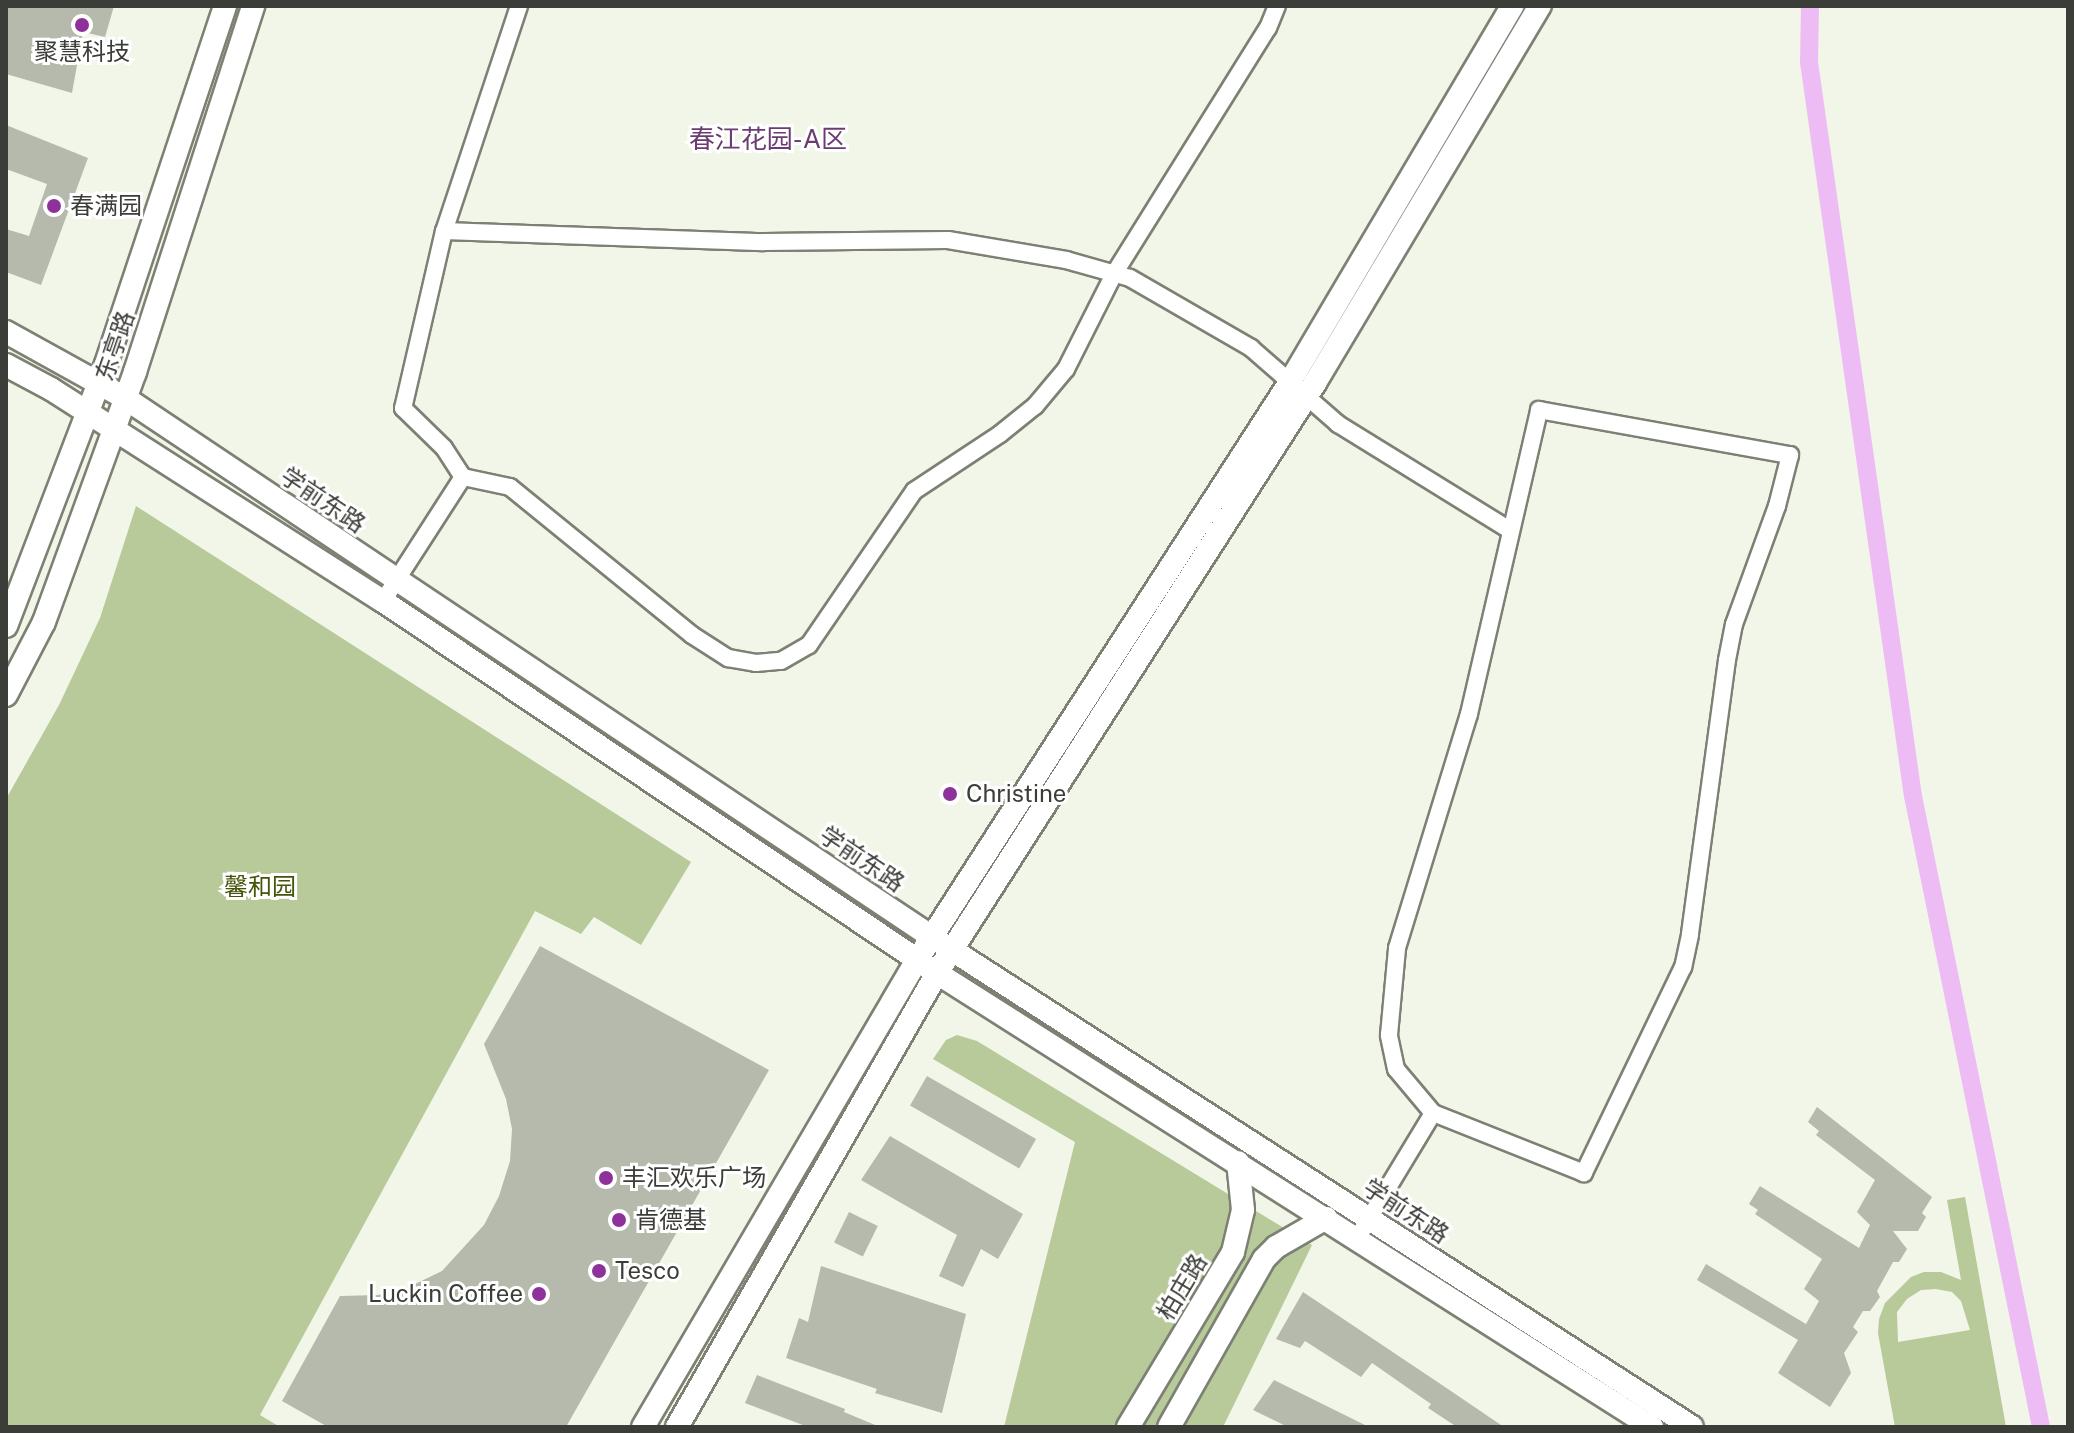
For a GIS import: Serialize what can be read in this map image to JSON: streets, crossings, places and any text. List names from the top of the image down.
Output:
{
  "streets": {
    "main road": ["东亭路", "学前东路", "柏庄路"]
  },
  "crossings": [
    ["东亭路", "学前东路"],
    ["学前东路", "柏庄路"]
  ],
  "districts": ["春江花园-A区"],
  "parks": ["馨和园"],
  "places": [
    "聚慧科技",
    "春满园",
    "Christine",
    "丰汇欢乐广场",
    "肯德基",
    "Tesco",
    "Luckin Coffee"
  ]
}
